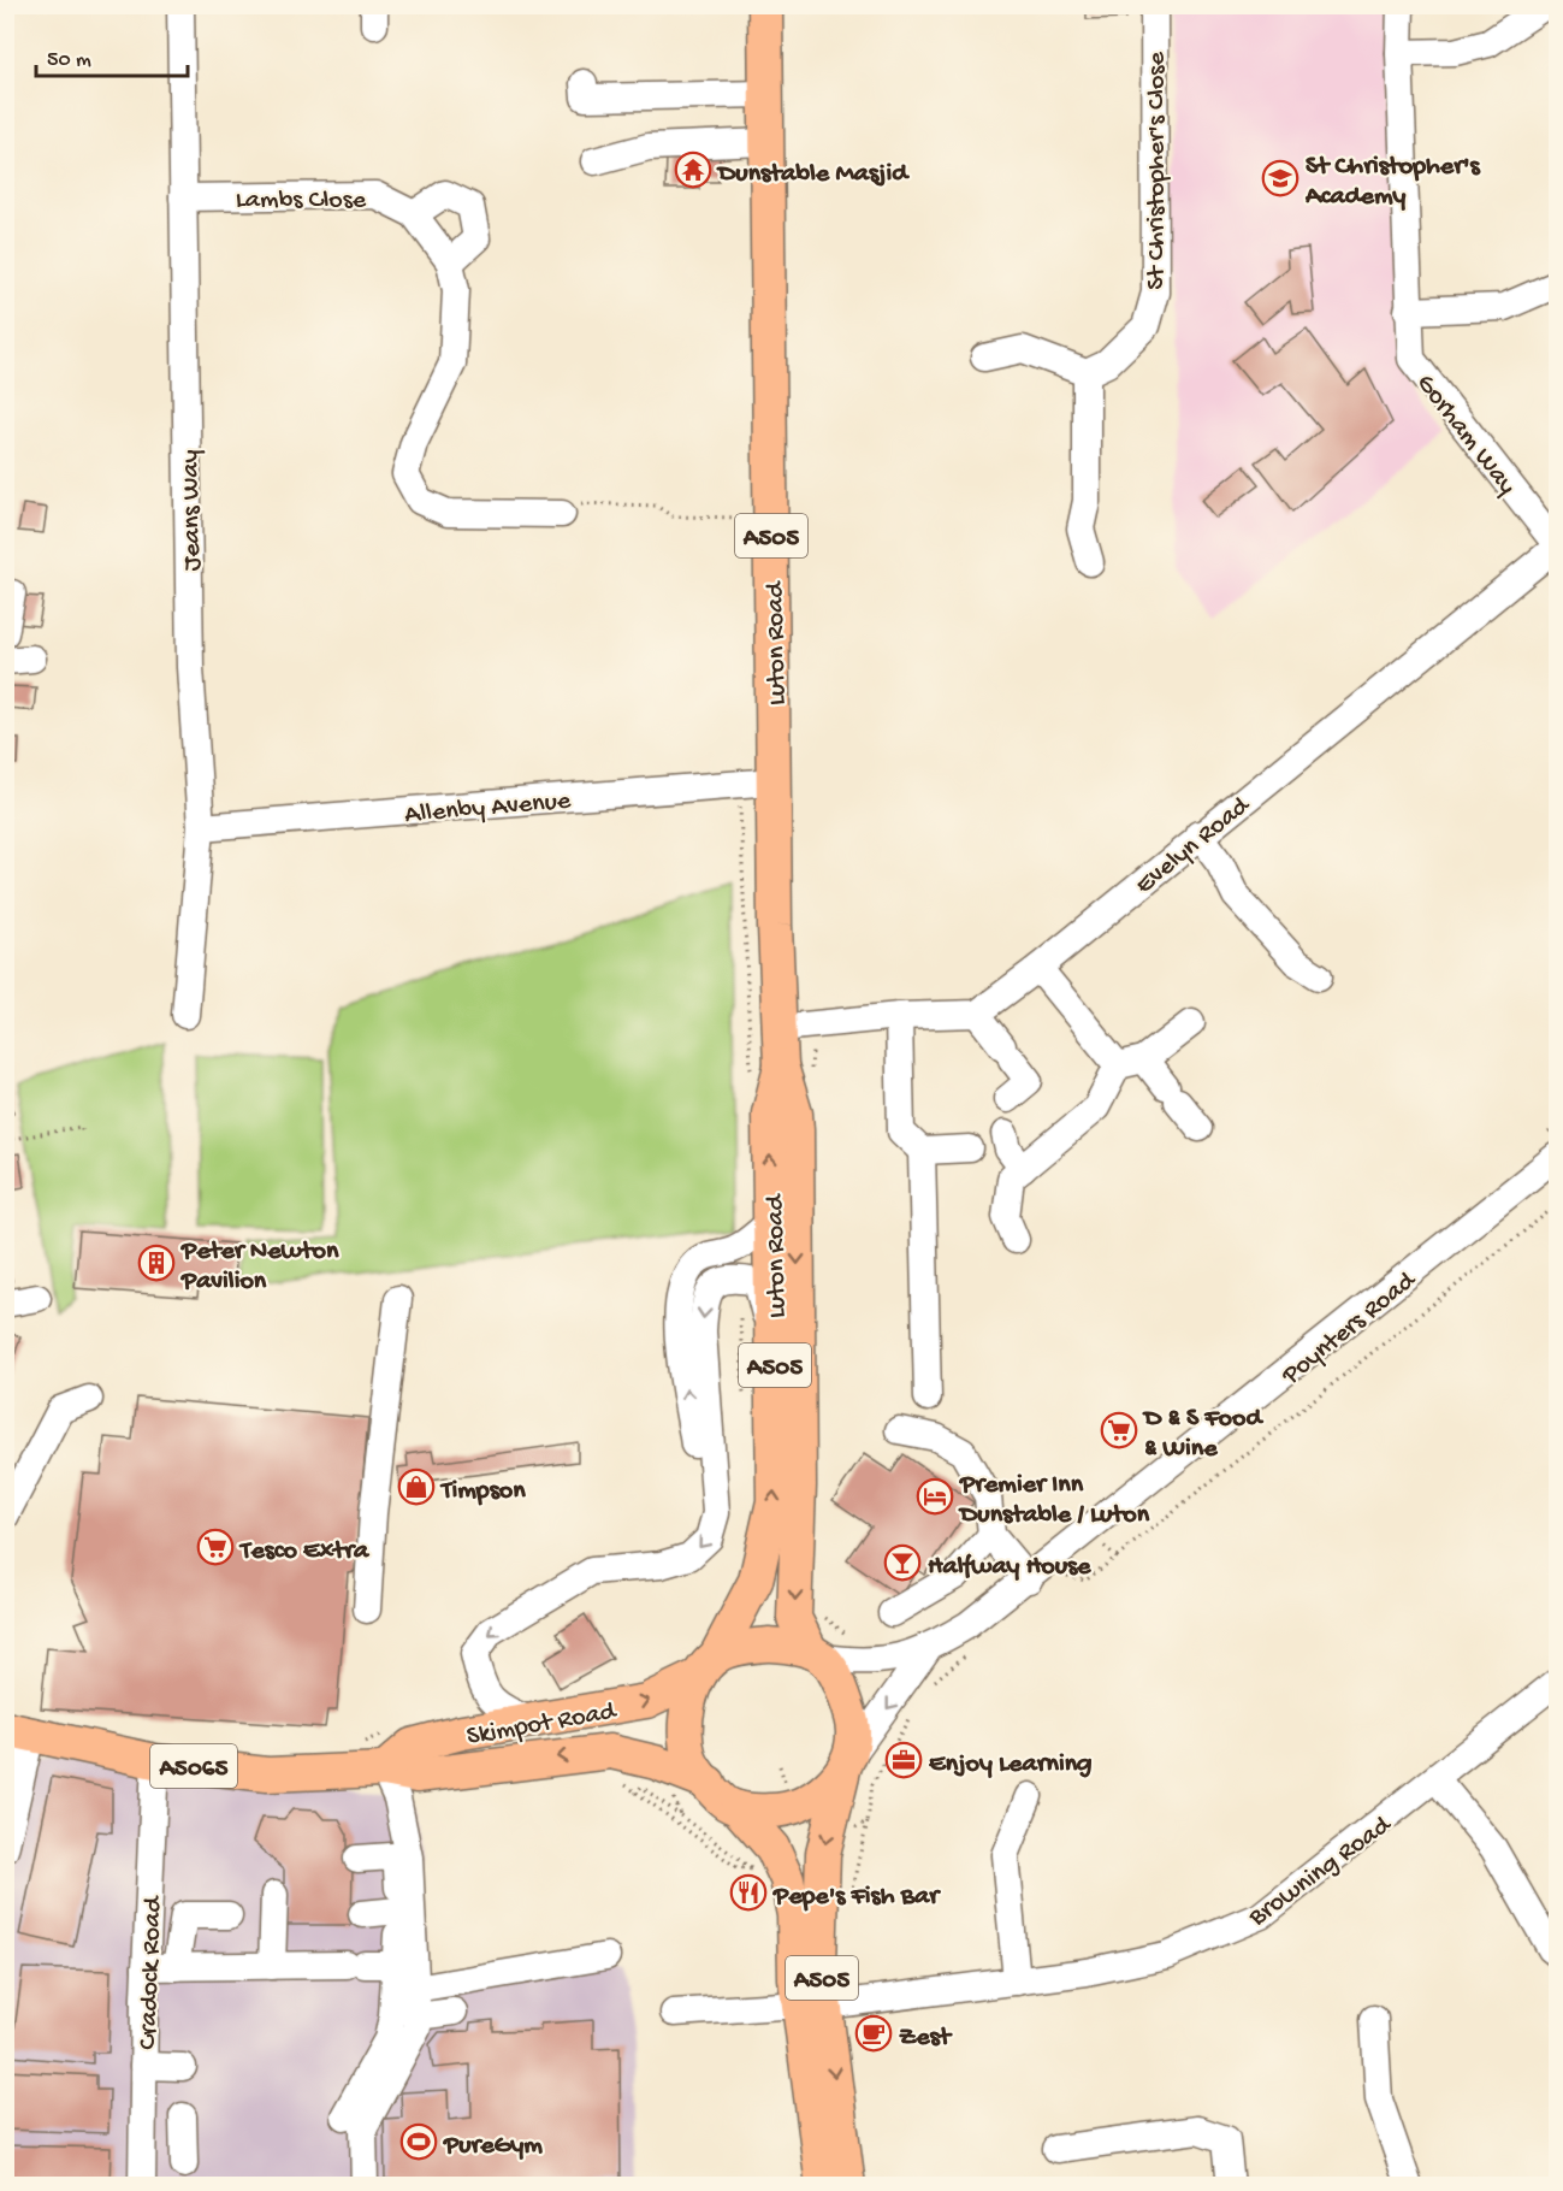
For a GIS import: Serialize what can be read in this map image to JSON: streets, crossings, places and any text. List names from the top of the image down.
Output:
{
  "streets": {
    "main road": [
      "A505",
      "Luton Road",
      "Skimpot Road",
      "A5065"
    ],
    "street": [
      "St Christopher's Close",
      "Lambs Close",
      "Gorham Way",
      "Jeans Way",
      "Allenby Avenue",
      "Evelyn Road",
      "Poynters Road",
      "Browning Road",
      "Cradock Road"
    ]
  },
  "crossings": [
    ["Lambs Close", "Jeans Way"],
    ["Gorham Way", "Evelyn Road"],
    ["Jeans Way", "Allenby Avenue"],
    ["A505", "Luton Road"],
    ["A505", "Poynters Road"],
    ["A505", "Skimpot Road"],
    ["A505", "Browning Road"],
    ["Luton Road", "Allenby Avenue"],
    ["Luton Road", "Poynters Road"],
    ["Luton Road", "Skimpot Road"],
    ["Poynters Road", "Skimpot Road"],
    ["Skimpot Road", "Cradock Road"]
  ],
  "places": {
    "temple": ["Dunstable Masjid"],
    "school or university": ["St Christopher's Academy"],
    "building": ["Peter Newton Pavilion"],
    "supermarket": ["D & S Food & Wine", "Tesco Extra"],
    "shop": ["Timpson"],
    "hotel": ["Premier Inn Dunstable / Luton"],
    "bar": ["Halfway House"],
    "office": ["Enjoy Learning"],
    "restaurant": ["Pepe's Fish Bar"],
    "cafe": ["Zest"],
    "sports": ["PureGym"]
  },
  "scale_bar": "50 m"
}
